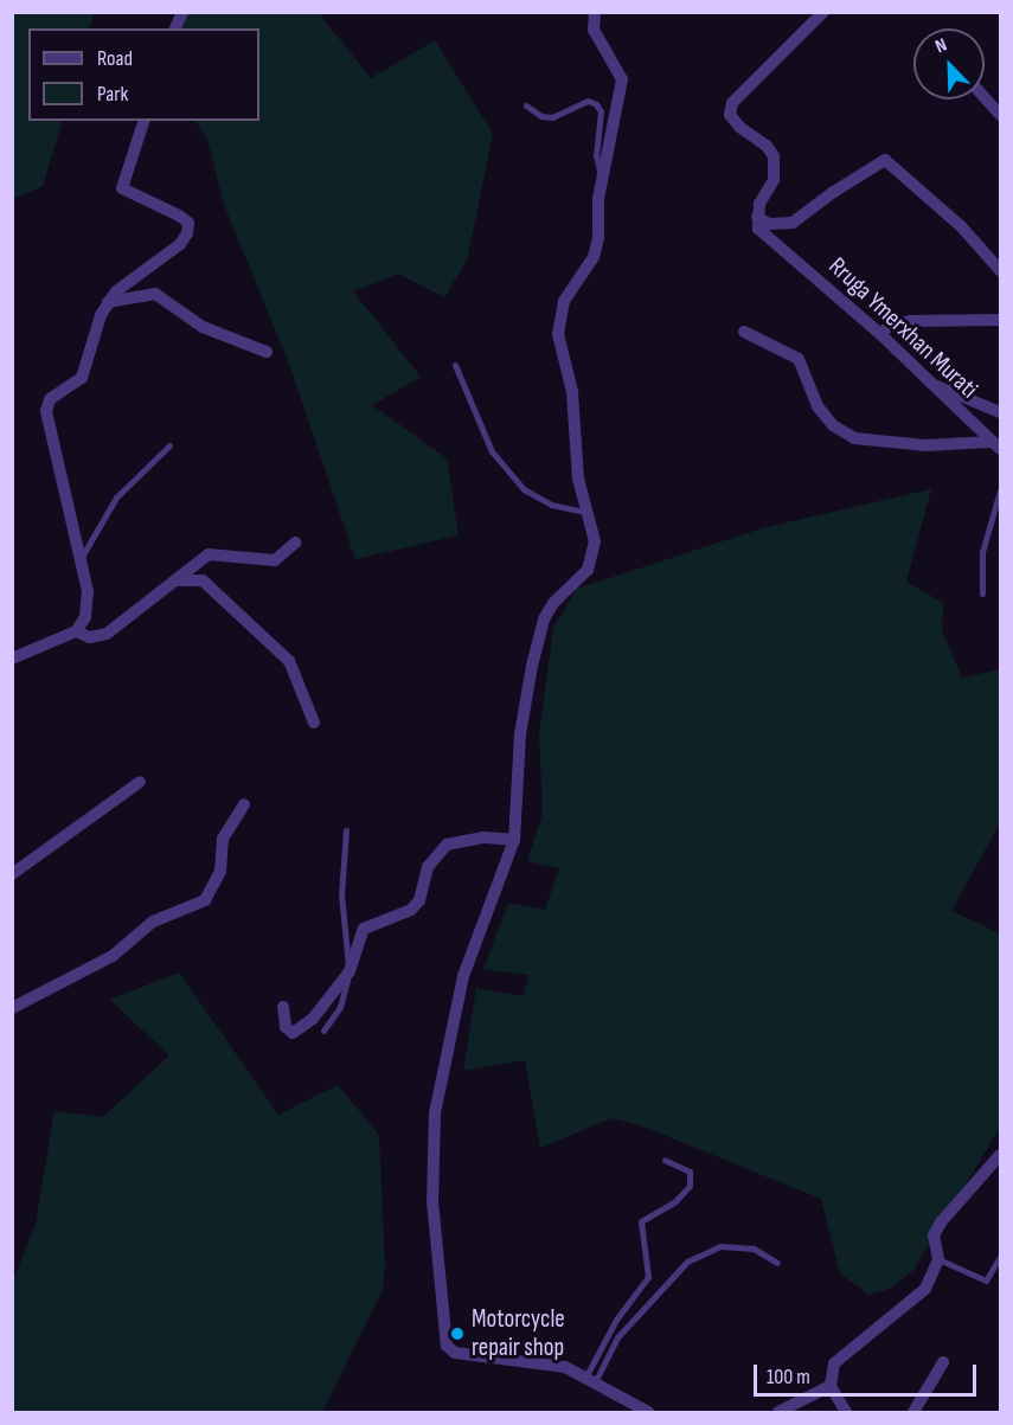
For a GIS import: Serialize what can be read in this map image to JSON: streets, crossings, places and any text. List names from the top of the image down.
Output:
{
  "streets": {
    "street": ["Rruga Ymerxhan Murati"]
  },
  "places": ["Motorcycle repair shop"],
  "legend": ["Road", "Park"],
  "scale_bar": "100 m",
  "north": "top left"
}
